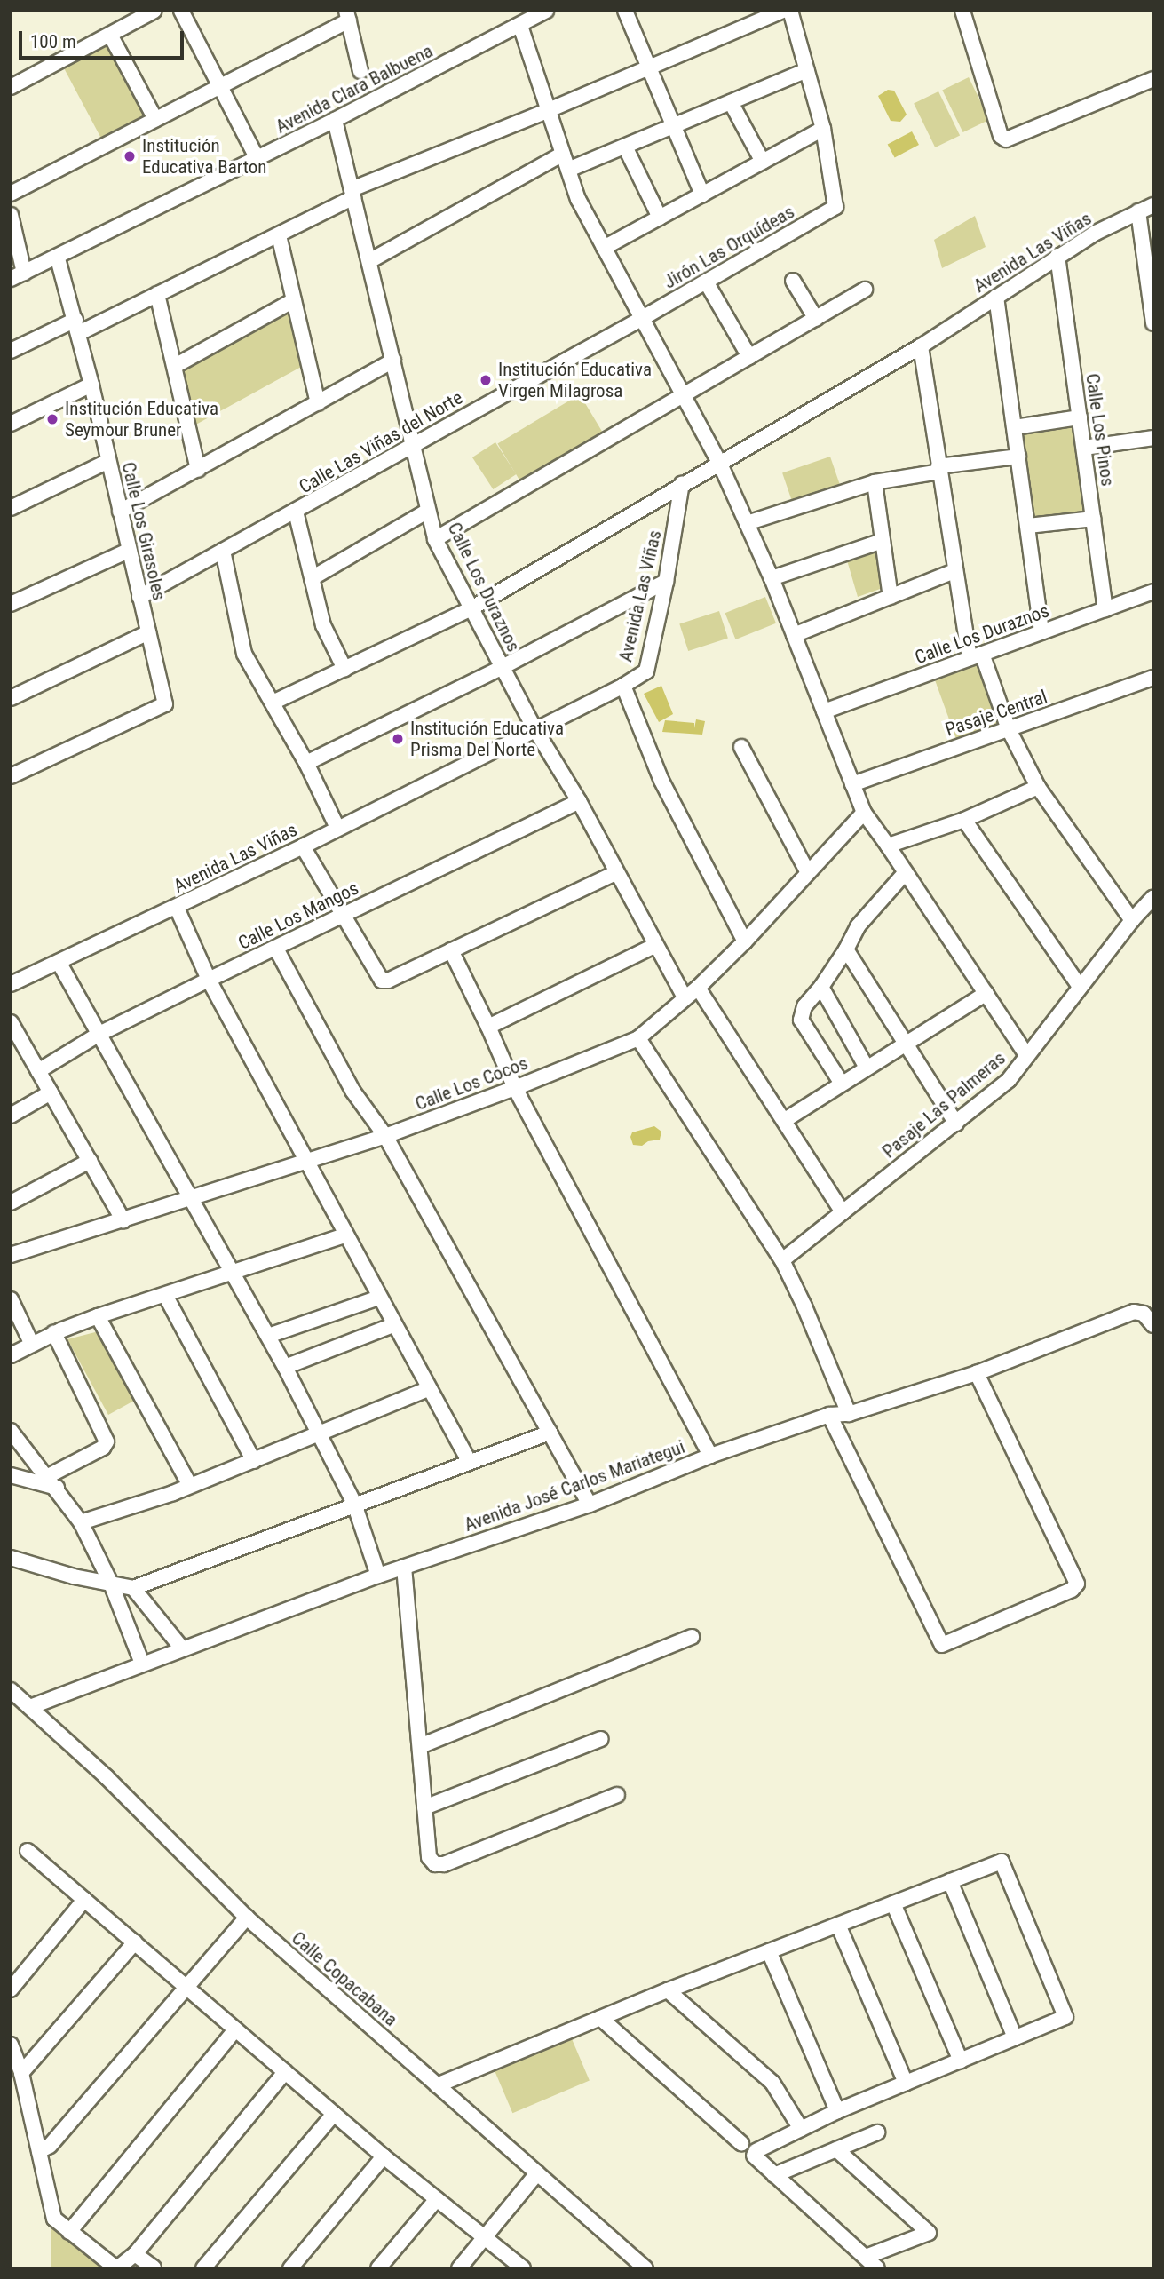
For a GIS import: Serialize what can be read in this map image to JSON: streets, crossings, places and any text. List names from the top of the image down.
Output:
{
  "streets": {
    "street": [
      "Avenida Clara Balbuena",
      "Jirón Las Orquídeas",
      "Avenida Las Viñas",
      "Calle Los Pinos",
      "Calle Las Viñas del Norte",
      "Calle Los Girasoles",
      "Calle Los Duraznos",
      "Pasaje Central",
      "Calle Los Mangos",
      "Calle Los Cocos",
      "Pasaje Las Palmeras",
      "Avenida José Carlos Mariategui",
      "Calle Copacabana"
    ]
  },
  "crossings": [
    ["Avenida Clara Balbuena", "Calle Los Girasoles"],
    ["Avenida Clara Balbuena", "Calle Los Duraznos"],
    ["Jirón Las Orquídeas", "Calle Las Viñas del Norte"],
    ["Avenida Las Viñas", "Calle Los Pinos"],
    ["Avenida Las Viñas", "Calle Los Duraznos"],
    ["Calle Los Pinos", "Calle Los Duraznos"],
    ["Calle Las Viñas del Norte", "Calle Los Girasoles"],
    ["Calle Las Viñas del Norte", "Calle Los Duraznos"],
    ["Calle Los Duraznos", "Calle Los Mangos"],
    ["Calle Los Duraznos", "Calle Los Cocos"],
    ["Avenida José Carlos Mariategui", "Calle Copacabana"]
  ],
  "places": [
    "Institución Educativa Barton",
    "Institución Educativa Virgen Milagrosa",
    "Institución Educativa Seymour Bruner",
    "Institución Educativa Prisma Del Norte"
  ],
  "scale_bar": "100 m"
}
